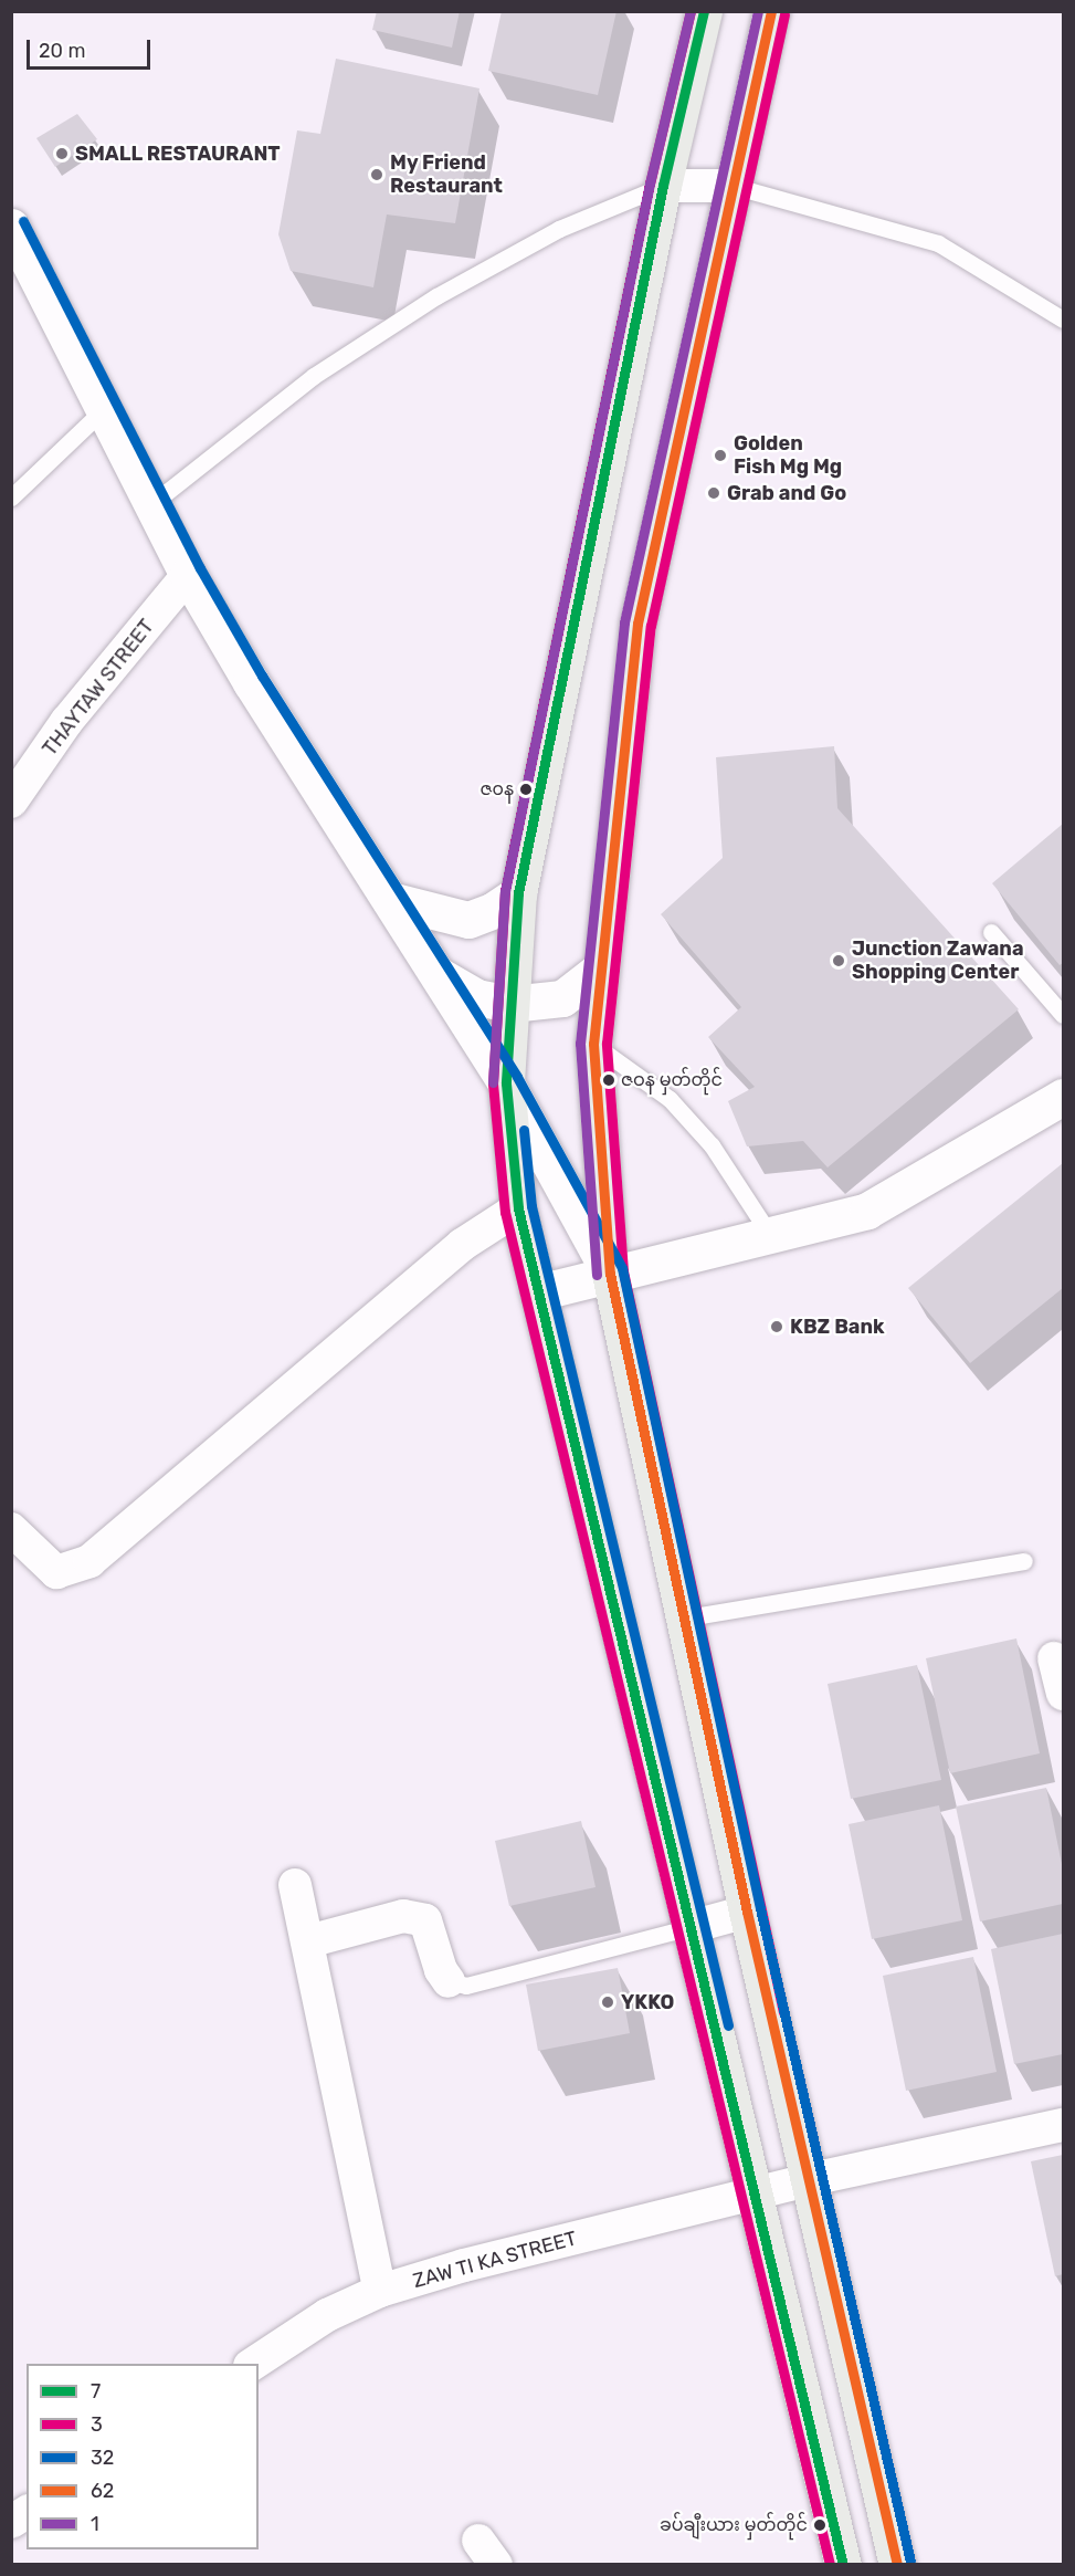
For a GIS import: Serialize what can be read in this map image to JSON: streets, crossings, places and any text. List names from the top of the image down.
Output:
{
  "streets": {
    "street": ["THAYTAW STREET", "ZAW TI KA STREET"]
  },
  "places": [
    "SMALL RESTAURANT",
    "My Friend Restaurant",
    "Golden Fish Mg Mg",
    "Grab and Go",
    "ဇ၀န",
    "Junction Zawana Shopping Center",
    "ဇဝန မှတ်တိုင်",
    "KBZ Bank",
    "YKKO",
    "ခပ်ချီးယား မှတ်တိုင်"
  ],
  "lines": [
    "transit line 7",
    "transit line 3",
    "transit line 62",
    "transit line 1",
    "transit line 32"
  ],
  "legend": [
    "7",
    "3",
    "32",
    "62",
    "1"
  ],
  "scale_bar": "20 m"
}
